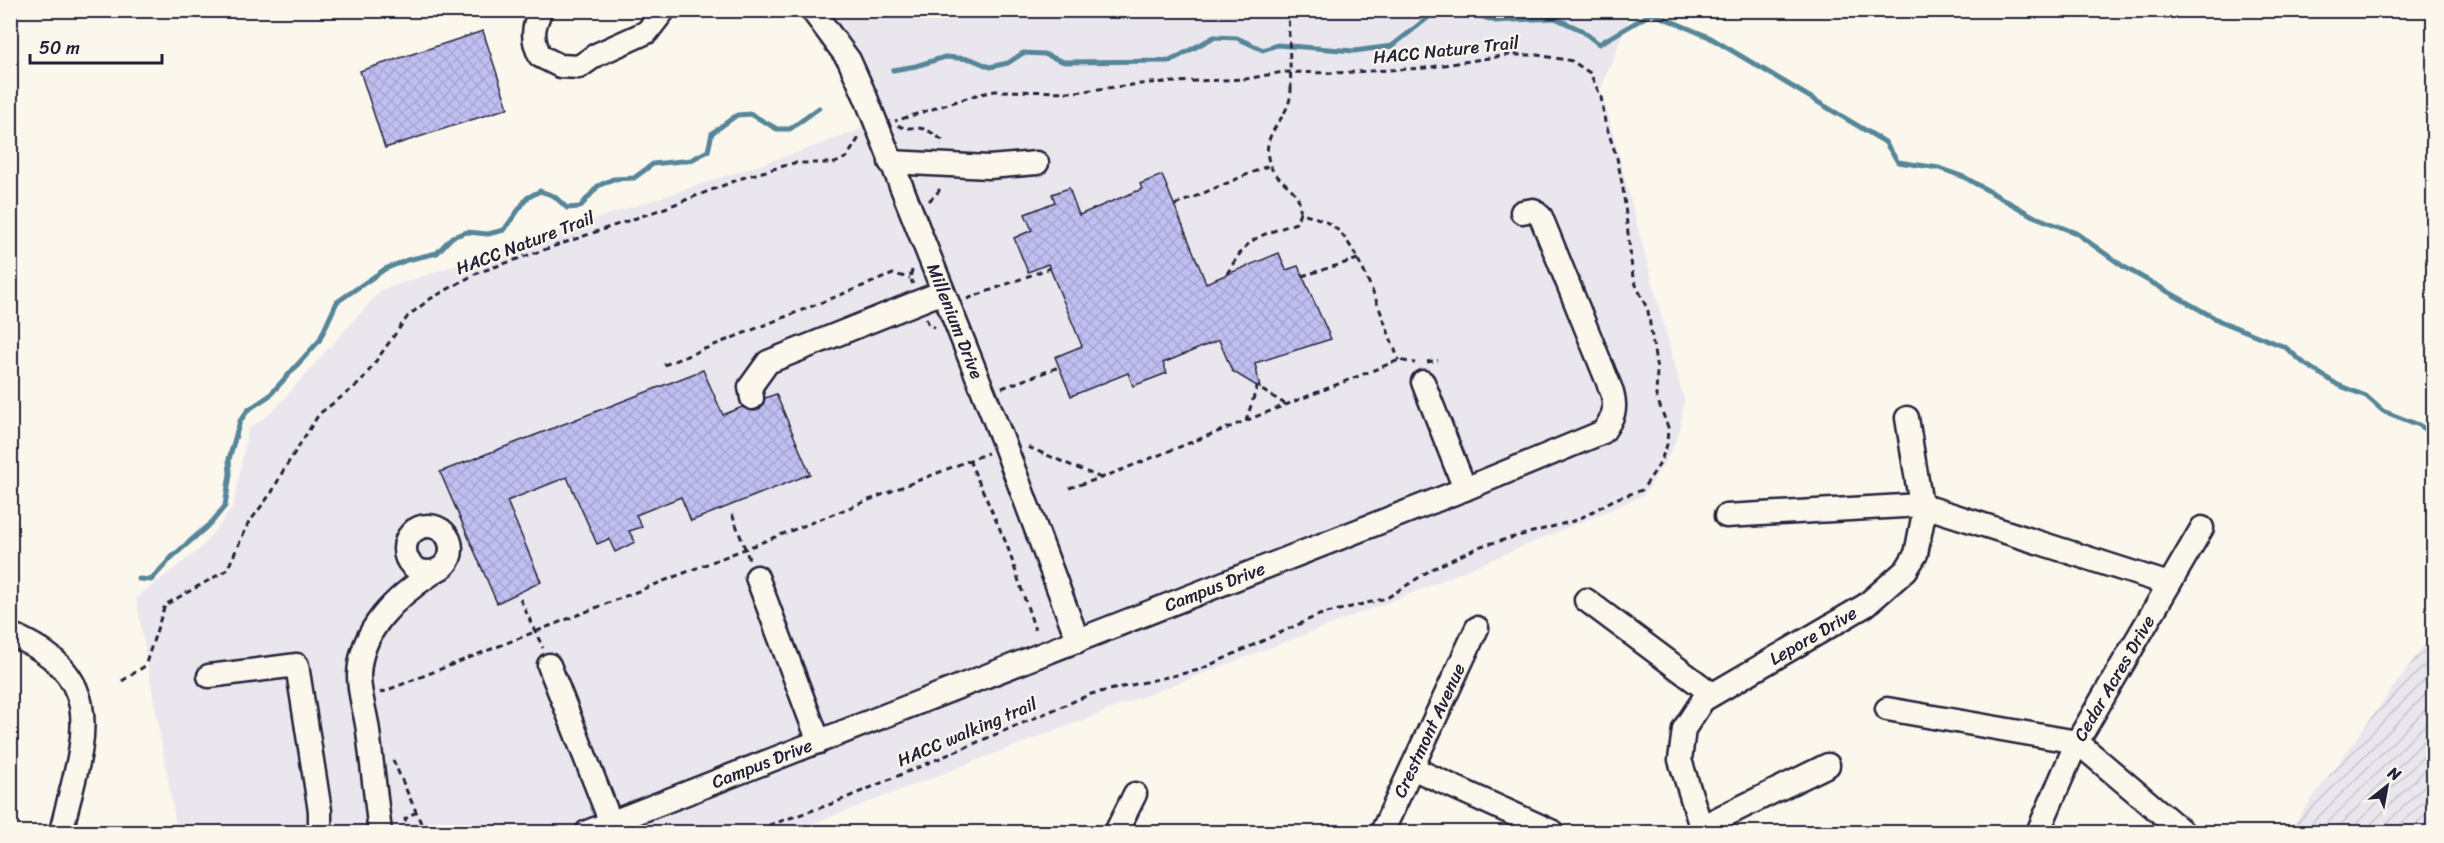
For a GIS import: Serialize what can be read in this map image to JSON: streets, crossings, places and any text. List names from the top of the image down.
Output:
{
  "streets": {
    "street": [
      "Millenium Drive",
      "Campus Drive",
      "Lepore Drive",
      "Cedar Acres Drive",
      "Crestmont Avenue"
    ],
    "path": ["HACC Nature Trail", "HACC walking trail"]
  },
  "crossings": [
    ["HACC Nature Trail", "HACC walking trail"],
    ["Millenium Drive", "Campus Drive"]
  ],
  "scale_bar": "50 m",
  "north": "top right"
}
